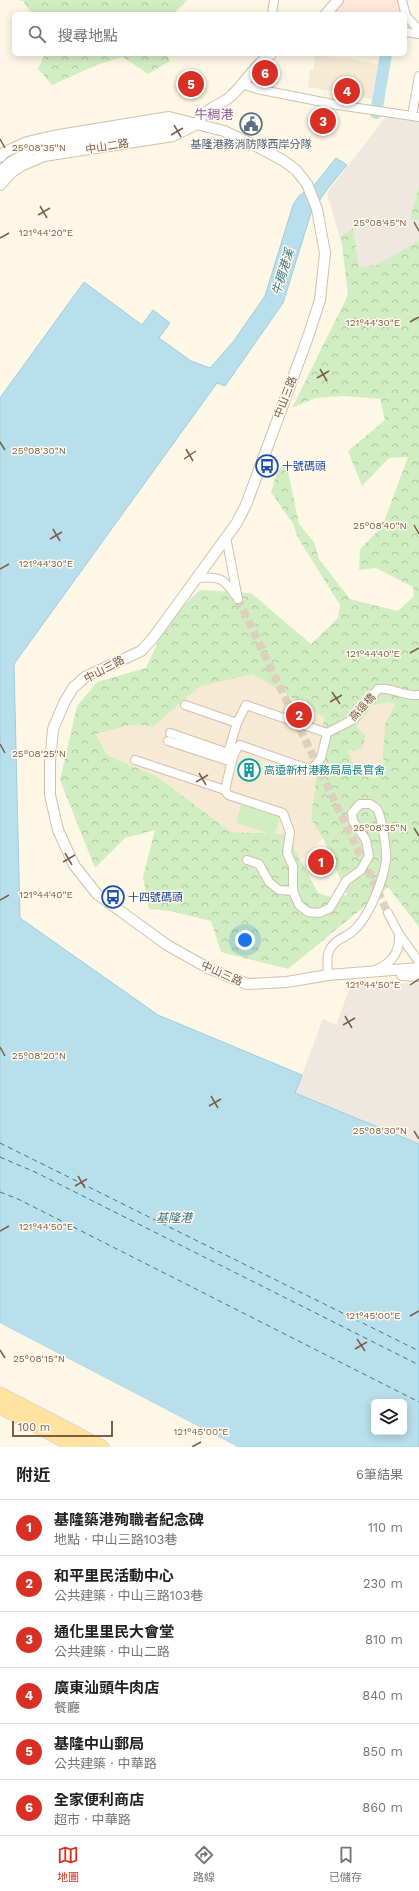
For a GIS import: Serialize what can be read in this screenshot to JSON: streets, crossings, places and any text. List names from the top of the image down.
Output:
{
  "streets": {
    "street": ["中山二路", "中山三路", "高遠橋"]
  },
  "crossings": [
    ["中山二路", "中山三路"]
  ],
  "districts": ["牛稠港"],
  "water": ["牛稠港溪", "基隆港"],
  "places": {
    "public building": ["基隆港務消防隊西岸分隊"],
    "bus stop": ["十號碼頭", "十四號碼頭"],
    "building": ["高遠新村港務局局長官舍"]
  },
  "scale_bar": "100 m",
  "page": {
    "search": "搜尋地點",
    "pins": [
      "6",
      "5",
      "4",
      "3",
      "2",
      "1"
    ],
    "scale": "100 m",
    "heading": ["附近", "6筆結果"],
    "list": [
      {
        "mark": "1",
        "name": "基隆築港殉職者紀念碑",
        "note": "地點 · 中山三路103巷",
        "value": "110 m"
      },
      {
        "mark": "2",
        "name": "和平里民活動中心",
        "note": "公共建築 · 中山三路103巷",
        "value": "230 m"
      },
      {
        "mark": "3",
        "name": "通化里里民大會堂",
        "note": "公共建築 · 中山二路",
        "value": "810 m"
      },
      {
        "mark": "4",
        "name": "廣東汕頭牛肉店",
        "note": "餐廳",
        "value": "840 m"
      },
      {
        "mark": "5",
        "name": "基隆中山郵局",
        "note": "公共建築 · 中華路",
        "value": "850 m"
      },
      {
        "mark": "6",
        "name": "全家便利商店",
        "note": "超市 · 中華路",
        "value": "860 m"
      }
    ],
    "nav": ["地圖", "路線", "已儲存"]
  },
  "coordinates": [
    "25°08'35\"N",
    "25°08'45\"N",
    "121°44'20\"E",
    "121°44'30\"E",
    "25°08'30\"N",
    "25°08'40\"N",
    "121°44'40\"E",
    "25°08'25\"N",
    "121°44'50\"E",
    "25°08'20\"N",
    "121°45'00\"E",
    "25°08'15\"N"
  ]
}
